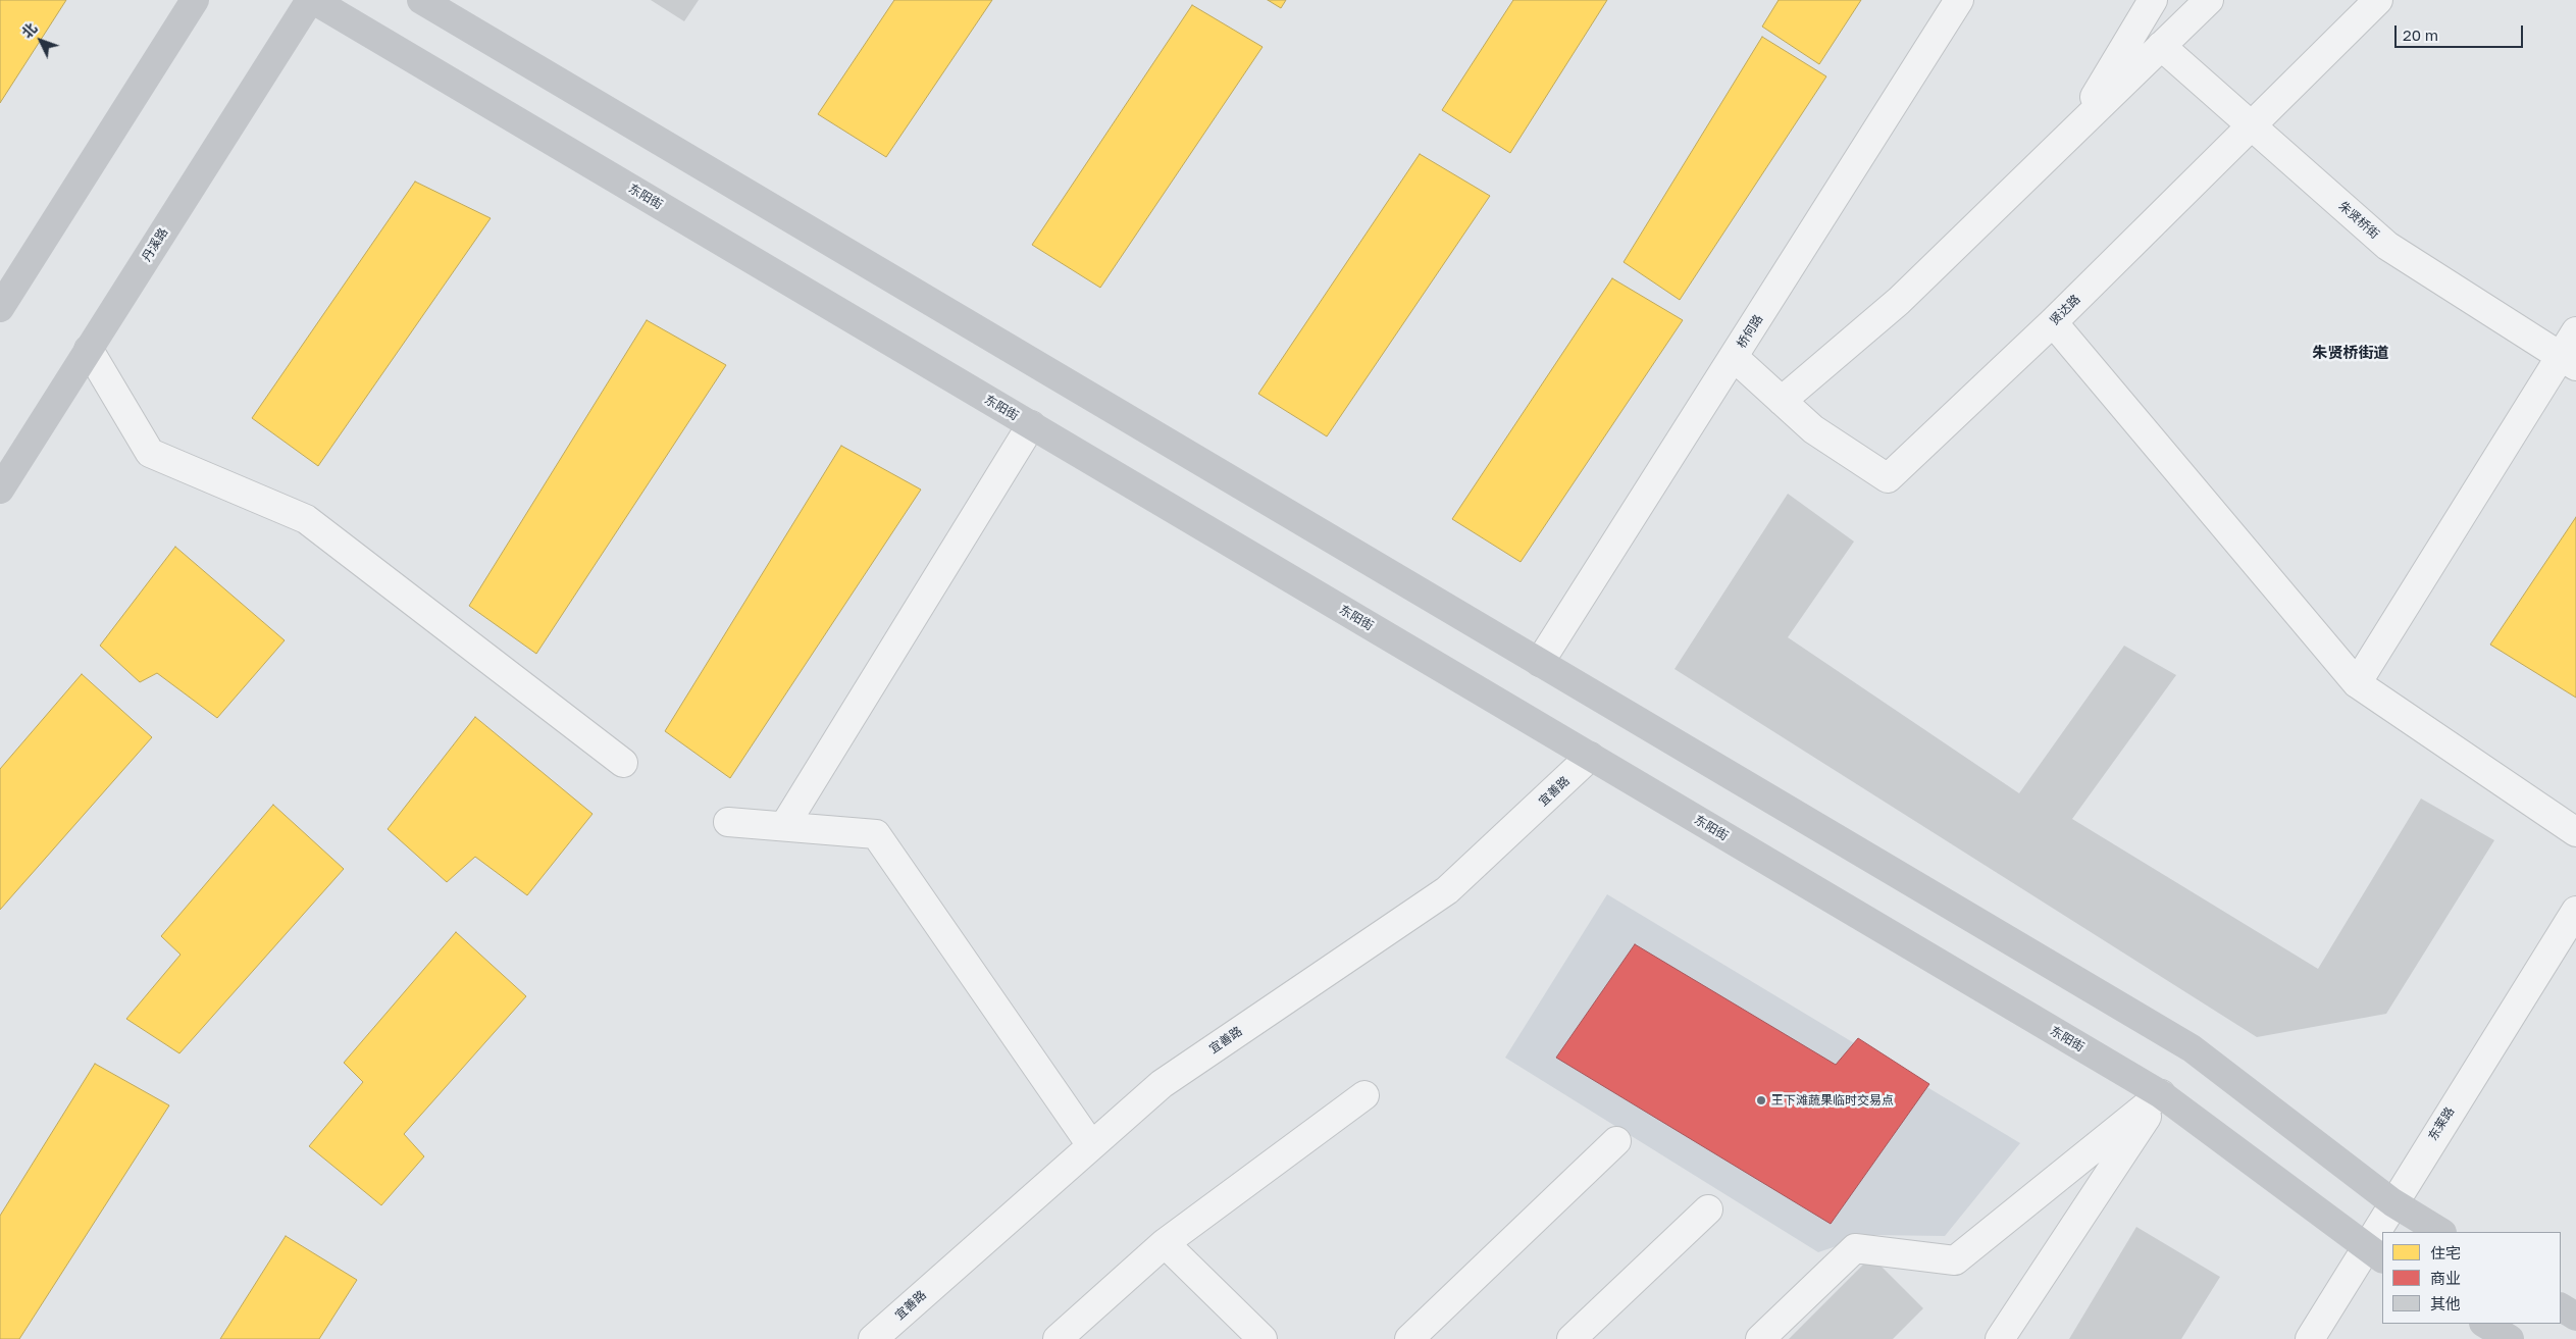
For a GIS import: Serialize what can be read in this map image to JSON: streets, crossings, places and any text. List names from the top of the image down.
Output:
{
  "streets": {
    "main road": ["东阳街", "丹溪路"],
    "street": [
      "朱贤桥街",
      "贤达路",
      "桥何路",
      "宜善路",
      "东莱路"
    ]
  },
  "crossings": [
    ["东阳街", "丹溪路"],
    ["东阳街", "宜善路"],
    ["东阳街", "东莱路"],
    ["朱贤桥街", "贤达路"],
    ["贤达路", "桥何路"]
  ],
  "districts": ["朱贤桥街道"],
  "places": ["王下滩蔬果临时交易点"],
  "legend": ["住宅", "商业", "其他"],
  "scale_bar": "20 m",
  "north": "top left"
}
